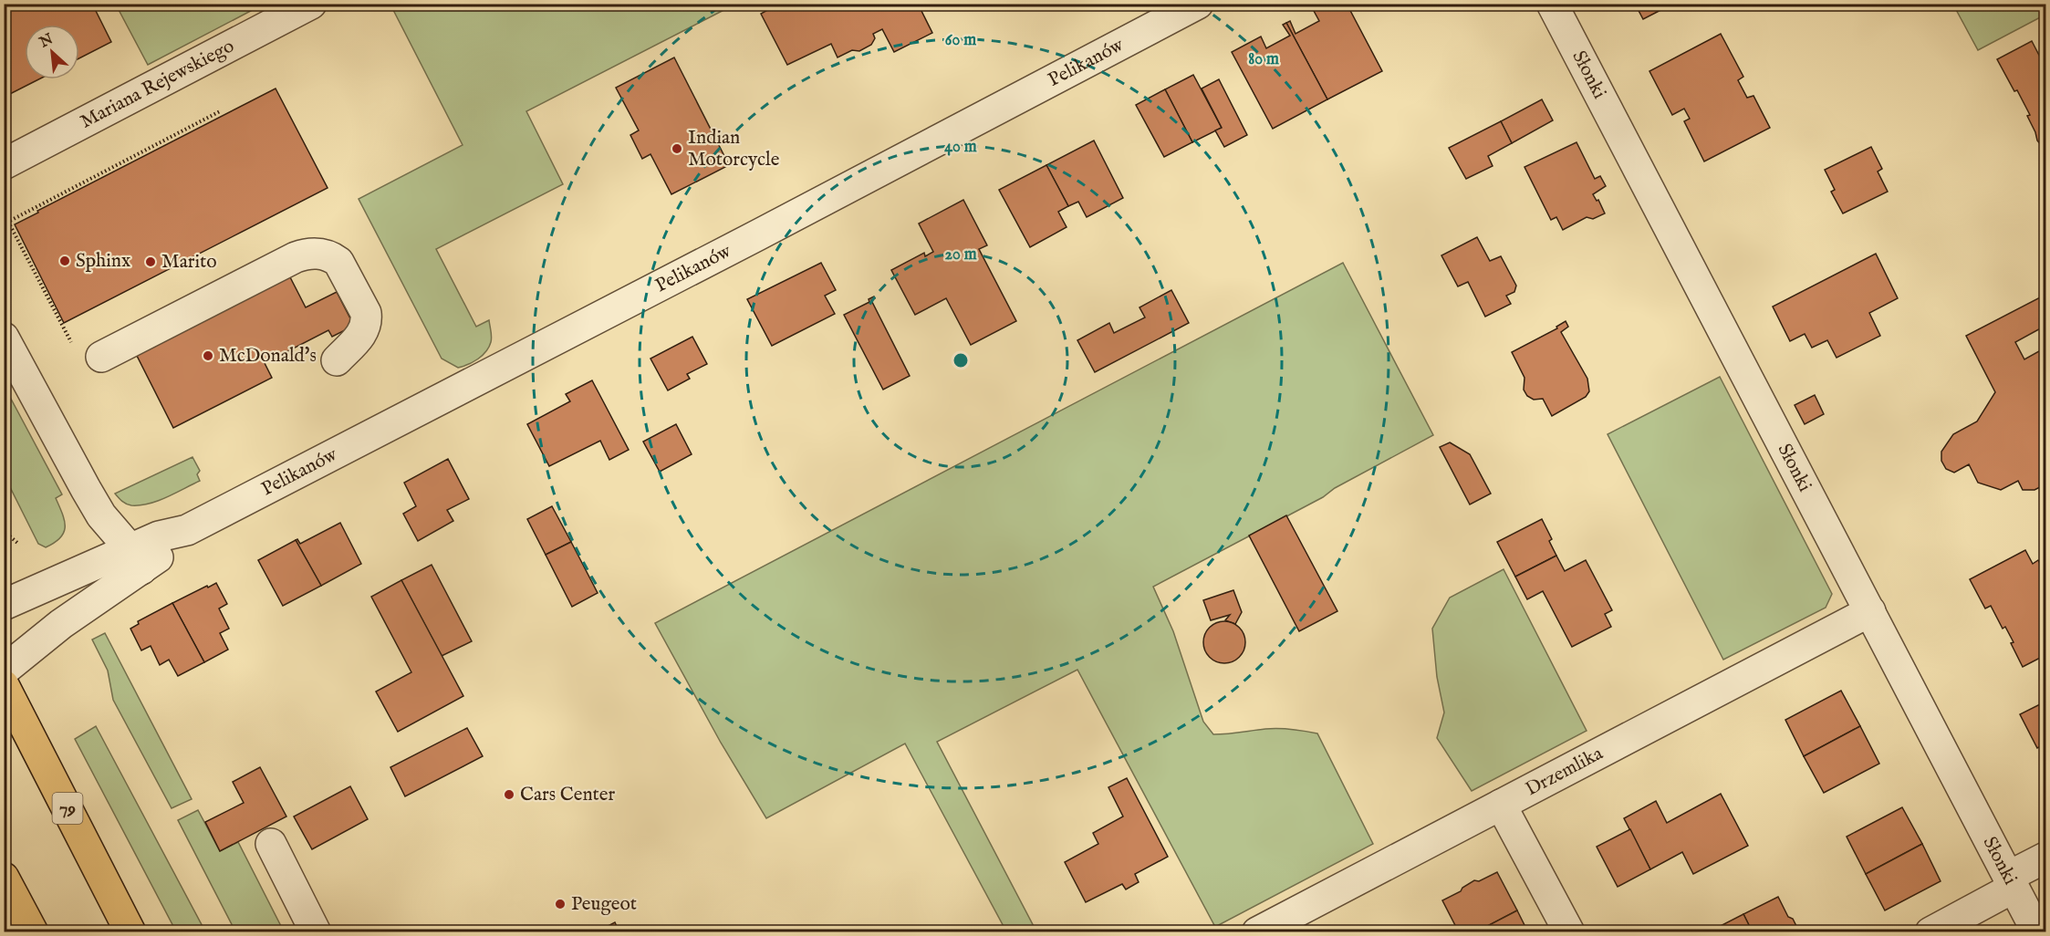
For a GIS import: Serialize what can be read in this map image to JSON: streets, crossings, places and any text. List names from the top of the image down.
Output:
{
  "streets": {
    "main road": ["79"],
    "street": [
      "Pelikanów",
      "Słonki",
      "Mariana Rejewskiego",
      "Drzemlika"
    ]
  },
  "crossings": [
    ["Słonki", "Drzemlika"]
  ],
  "places": [
    "Indian Motorcycle",
    "Sphinx",
    "Marito",
    "McDonald's",
    "Cars Center",
    "Peugeot"
  ],
  "north": "top left",
  "rings": [
    "60 m",
    "80 m",
    "40 m",
    "20 m"
  ]
}
